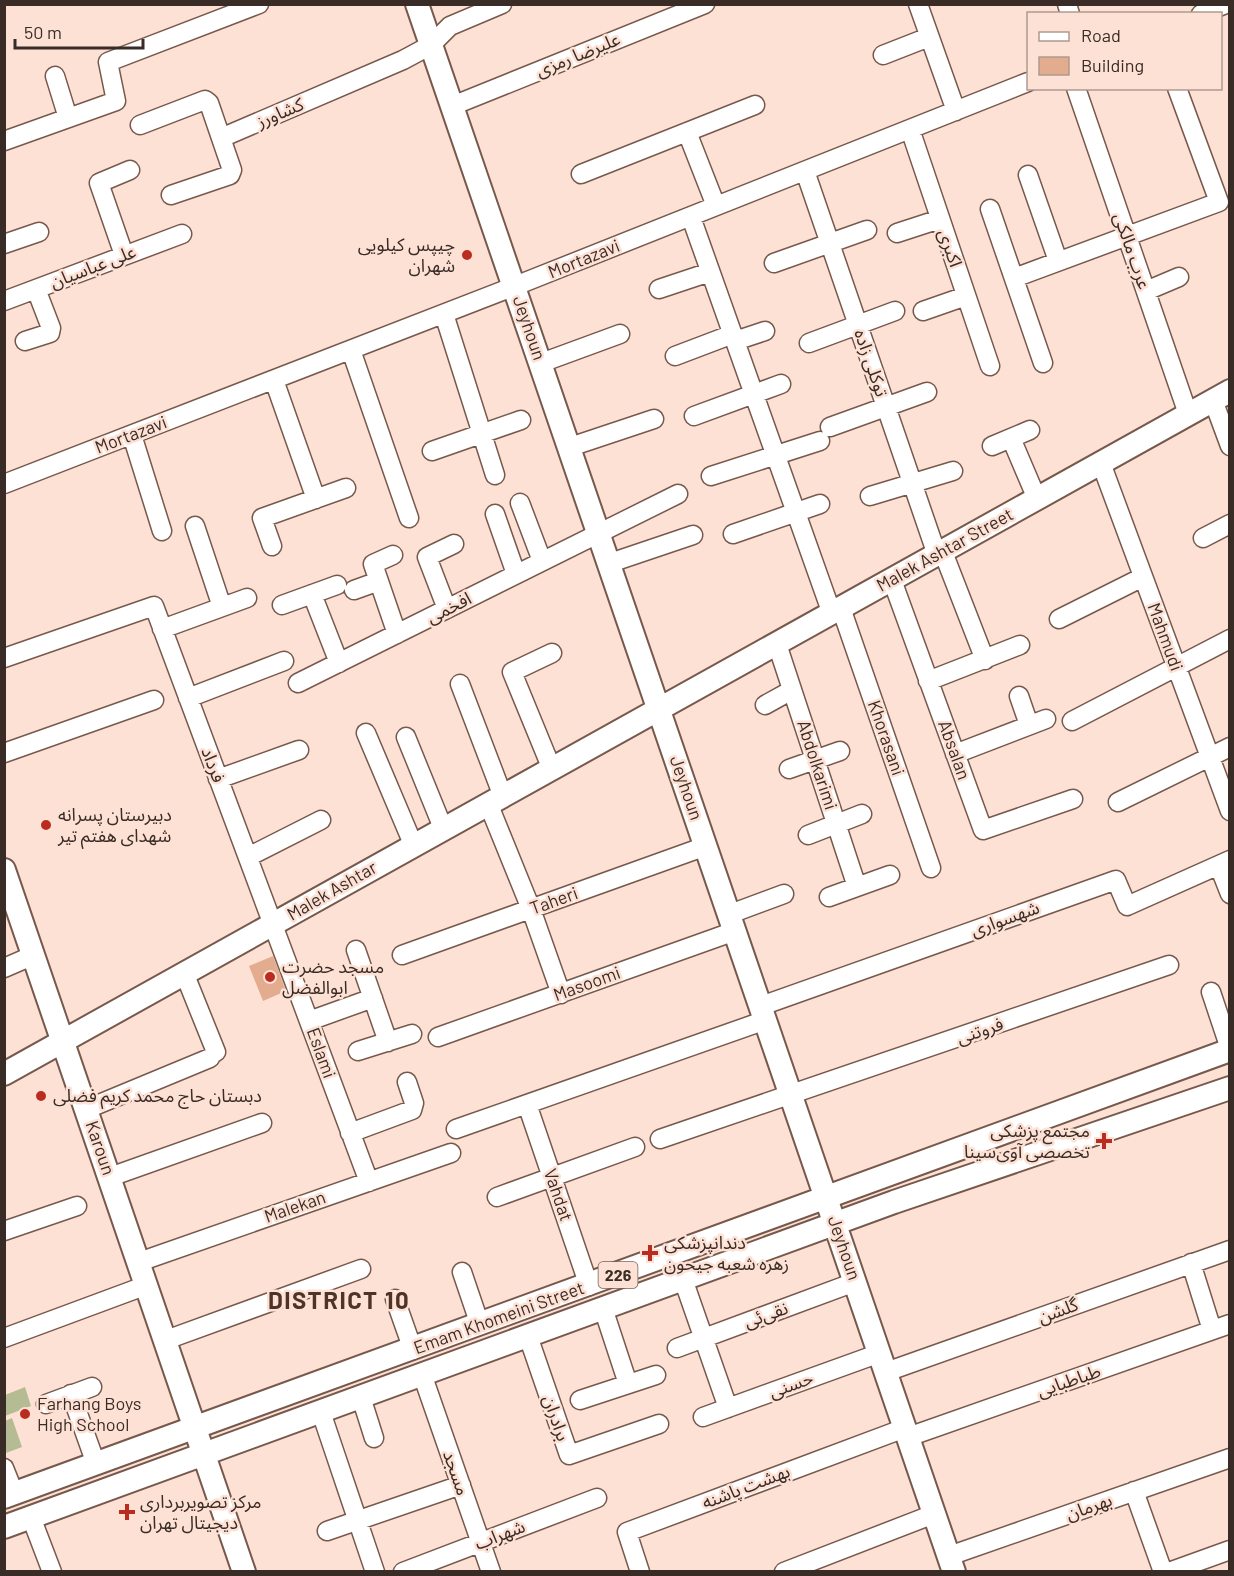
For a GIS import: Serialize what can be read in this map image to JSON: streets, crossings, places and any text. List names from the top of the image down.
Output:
{
  "streets": {
    "main road": [
      "Jeyhoun",
      "Malek Ashtar Street",
      "Malek Ashtar",
      "Karoun",
      "226",
      "Emam Khomeini Street"
    ],
    "street": [
      "علیرضا رمزی",
      "کشاورز",
      "اکبری",
      "عرب مالکی",
      "Mortazavi",
      "علی عباسیان",
      "توکلی زاده",
      "افخمی",
      "Mahmudi",
      "Khorasani",
      "Absalan",
      "فرداد",
      "Abdolkarimi",
      "Taheri",
      "شهسواری",
      "Masoomi",
      "فروتنی",
      "Eslami",
      "Vahdat",
      "Malekan",
      "گلشن",
      "نقی‌ئی",
      "طباطبایی",
      "حسنی",
      "برادران",
      "مسجد",
      "بهشت پاشنه",
      "بهرمان",
      "شهراب"
    ]
  },
  "crossings": [
    ["علیرضا رمزی", "Jeyhoun"],
    ["کشاورز", "Jeyhoun"],
    ["اکبری", "Mortazavi"],
    ["عرب مالکی", "Malek Ashtar Street"],
    ["Mortazavi", "Jeyhoun"],
    ["Mortazavi", "توکلی زاده"],
    ["Mortazavi", "Khorasani"],
    ["Jeyhoun", "Malek Ashtar Street"],
    ["Jeyhoun", "افخمی"],
    ["Jeyhoun", "Malek Ashtar"],
    ["Jeyhoun", "Taheri"],
    ["Jeyhoun", "شهسواری"],
    ["Jeyhoun", "Masoomi"],
    ["Jeyhoun", "فروتنی"],
    ["Jeyhoun", "گلشن"],
    ["Jeyhoun", "نقی‌ئی"],
    ["Jeyhoun", "Emam Khomeini Street"],
    ["Jeyhoun", "طباطبایی"],
    ["Jeyhoun", "حسنی"],
    ["Jeyhoun", "بهشت پاشنه"],
    ["Jeyhoun", "بهرمان"],
    ["توکلی زاده", "Malek Ashtar Street"],
    ["Malek Ashtar Street", "Mahmudi"],
    ["Malek Ashtar Street", "Khorasani"],
    ["Malek Ashtar Street", "Absalan"],
    ["Malek Ashtar Street", "Abdolkarimi"],
    ["Malek Ashtar Street", "Malek Ashtar"],
    ["فرداد", "Malek Ashtar"],
    ["فرداد", "Eslami"],
    ["Malek Ashtar", "Eslami"],
    ["Malek Ashtar", "Karoun"],
    ["Eslami", "Malekan"],
    ["Karoun", "Malekan"],
    ["Karoun", "Emam Khomeini Street"],
    ["Vahdat", "Emam Khomeini Street"],
    ["گلشن", "حسنی"],
    ["Emam Khomeini Street", "برادران"],
    ["Emam Khomeini Street", "مسجد"],
    ["طباطبایی", "بهشت پاشنه"],
    ["مسجد", "شهراب"]
  ],
  "districts": ["DISTRICT 10"],
  "places": {
    "other": [
      "چیپس کیلویی شهران",
      "دبیرستان پسرانه شهدای هفتم تیر",
      "مسجد حضرت ابوالفضل",
      "دبستان حاج محمد کریم فضلی",
      "Farhang Boys High School"
    ],
    "health": ["مجتمع پزشکی تخصصی آوی‌سینا", "دندانپزشکی زهره شعبه جیحون", "مرکز تصویربرداری دیجیتال تهران"]
  },
  "legend": ["Road", "Building"],
  "scale_bar": "50 m"
}
